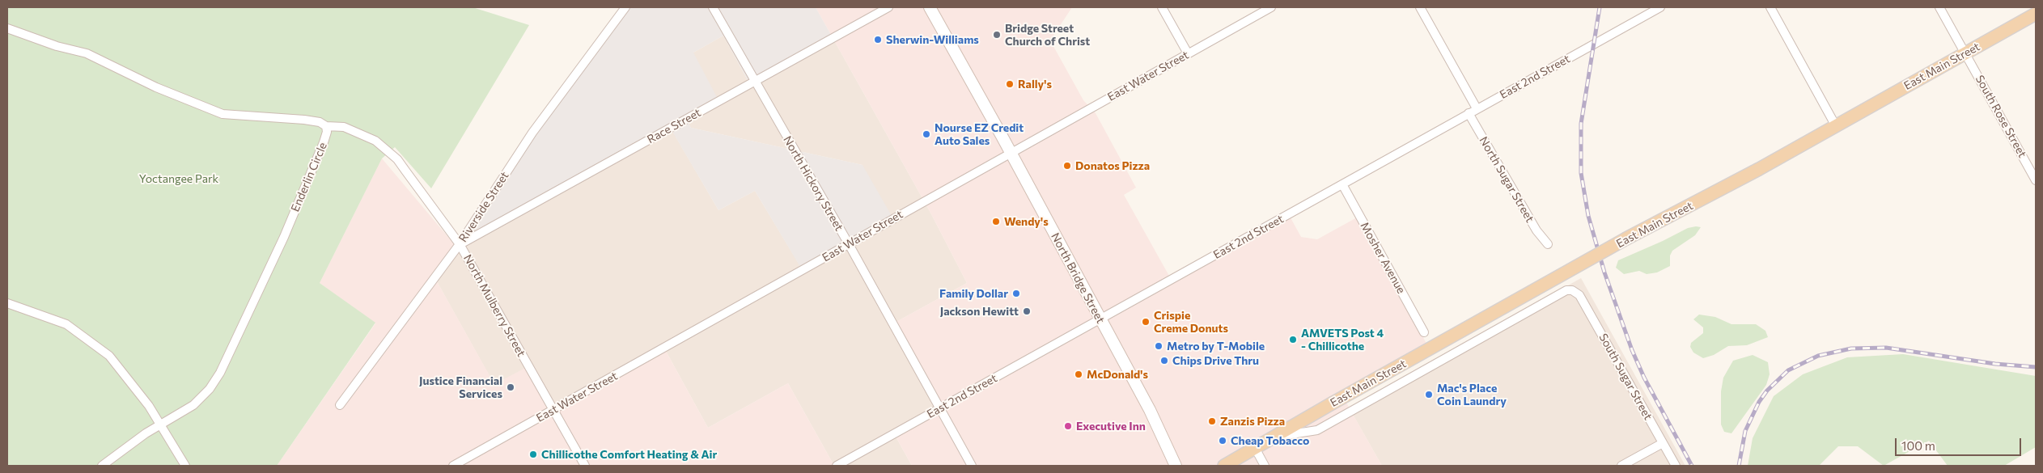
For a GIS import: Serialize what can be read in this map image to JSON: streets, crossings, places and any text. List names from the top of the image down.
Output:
{
  "streets": {
    "main road": ["East Main Street", "North Bridge Street"],
    "street": [
      "East Water Street",
      "East 2nd Street",
      "South Rose Street",
      "Race Street",
      "Enderlin Circle",
      "North Sugar Street",
      "North Hickory Street",
      "Riverside Street",
      "Mosher Avenue",
      "North Mulberry Street",
      "South Sugar Street"
    ]
  },
  "crossings": [
    ["East Main Street", "South Rose Street"],
    ["East Main Street", "South Sugar Street"],
    ["East Water Street", "North Hickory Street"],
    ["East Water Street", "North Bridge Street"],
    ["East Water Street", "North Mulberry Street"],
    ["East 2nd Street", "North Sugar Street"],
    ["East 2nd Street", "North Hickory Street"],
    ["East 2nd Street", "Mosher Avenue"],
    ["East 2nd Street", "North Bridge Street"],
    ["Race Street", "North Hickory Street"],
    ["Race Street", "Riverside Street"],
    ["Race Street", "North Mulberry Street"],
    ["Enderlin Circle", "North Mulberry Street"],
    ["Riverside Street", "North Mulberry Street"]
  ],
  "parks": ["Yoctangee Park"],
  "places": [
    "Bridge Street Church of Christ",
    "Sherwin-Williams",
    "Rally's",
    "Nourse EZ Credit Auto Sales",
    "Donatos Pizza",
    "Wendy's",
    "Family Dollar",
    "Jackson Hewitt",
    "Crispie Creme Donuts",
    "AMVETS Post 4 - Chillicothe",
    "Metro by T-Mobile",
    "Chips Drive Thru",
    "McDonald's",
    "Justice Financial Services",
    "Mac's Place Coin Laundry",
    "Zanzis Pizza",
    "Executive Inn",
    "Cheap Tobacco",
    "Chillicothe Comfort Heating & Air"
  ],
  "scale_bar": "100 m"
}
